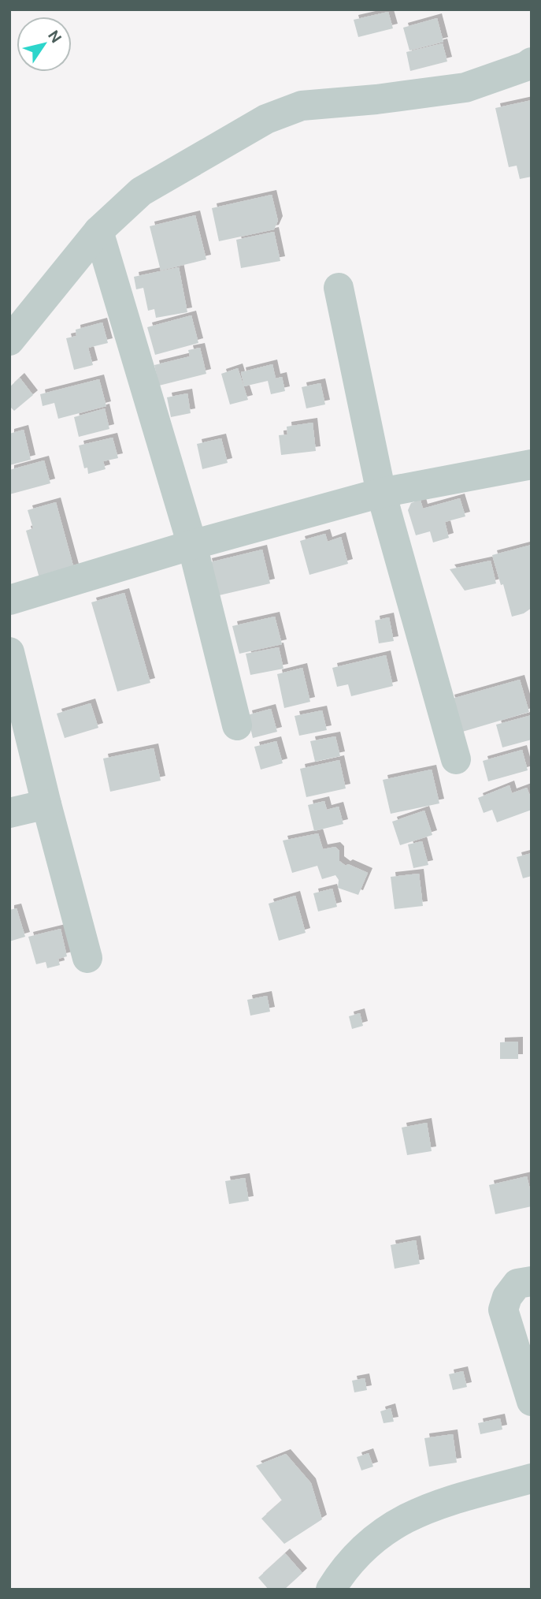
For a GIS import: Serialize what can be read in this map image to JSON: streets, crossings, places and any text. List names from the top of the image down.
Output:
{
  "north": "top right"
}
